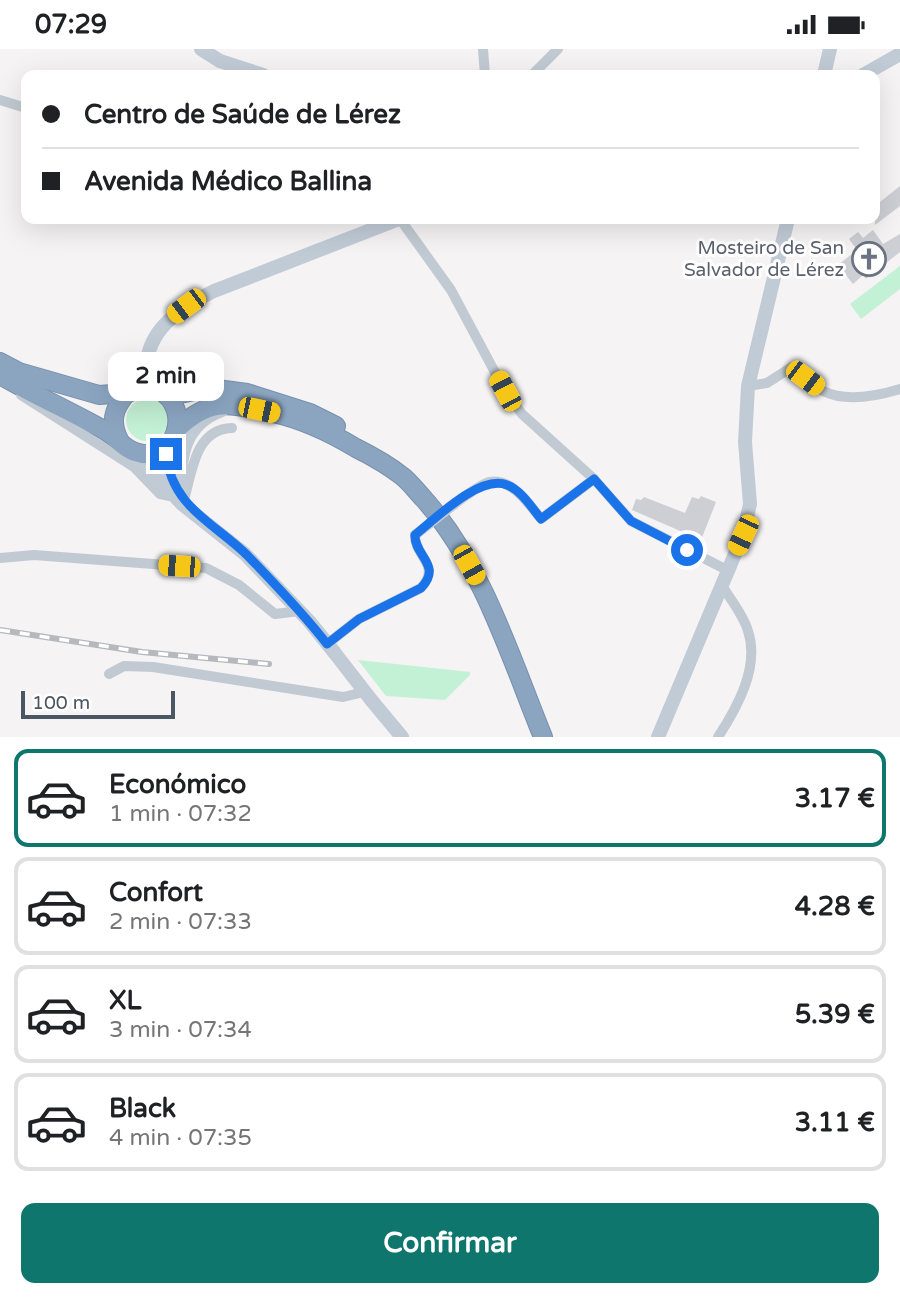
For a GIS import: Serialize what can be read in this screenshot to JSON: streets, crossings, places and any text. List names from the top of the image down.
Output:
{
  "places": {
    "church": ["Mosteiro de San Salvador de Lérez"]
  },
  "scale_bar": "100 m",
  "page": {
    "status": "07:29",
    "banner": ["Centro de Saúde de Lérez", "Avenida Médico Ballina"],
    "bubble": "2 min",
    "scale": "100 m",
    "list": [
      {
        "name": "Económico",
        "note": "1 min · 07:32",
        "value": "3.17 €"
      },
      {
        "name": "Confort",
        "note": "2 min · 07:33",
        "value": "4.28 €"
      },
      {
        "name": "XL",
        "note": "3 min · 07:34",
        "value": "5.39 €"
      },
      {
        "name": "Black",
        "note": "4 min · 07:35",
        "value": "3.11 €"
      }
    ],
    "buttons": "Confirmar"
  }
}
